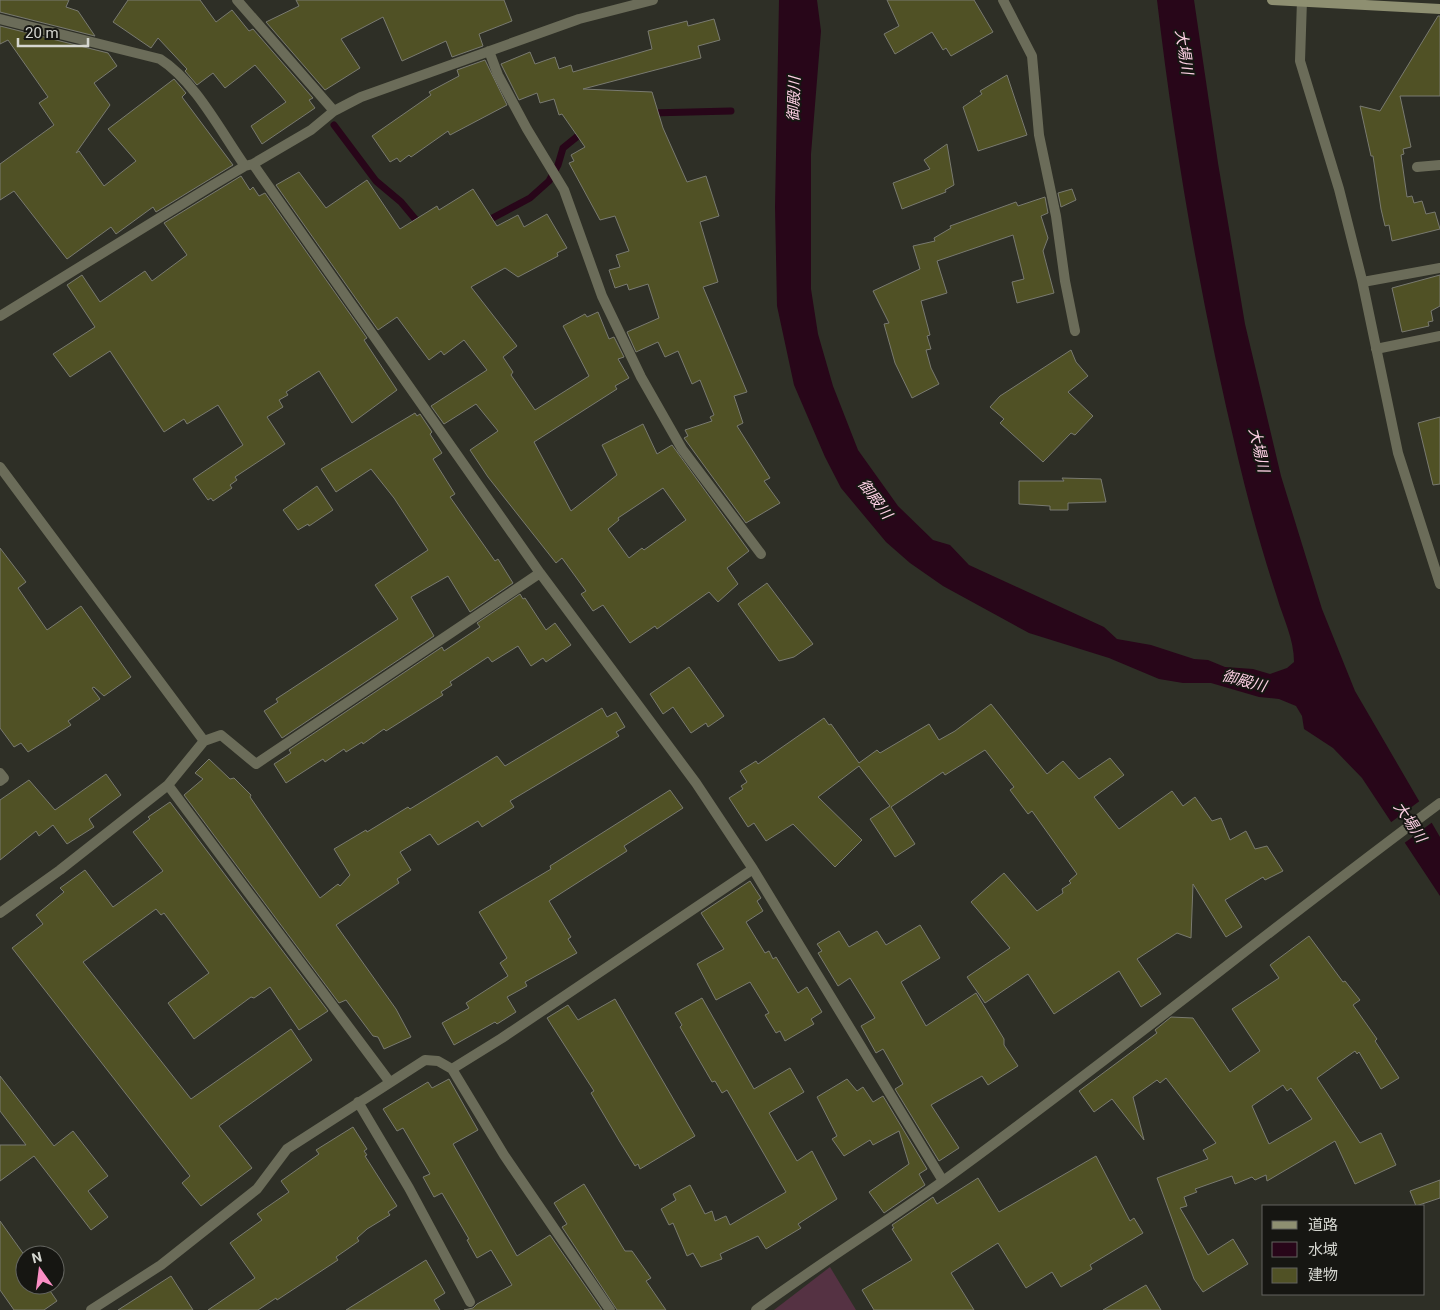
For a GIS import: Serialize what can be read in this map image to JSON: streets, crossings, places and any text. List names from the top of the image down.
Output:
{
  "water": ["大場川", "御殿川"],
  "legend": ["道路", "水域", "建物"],
  "scale_bar": "20 m",
  "north": "top"
}
